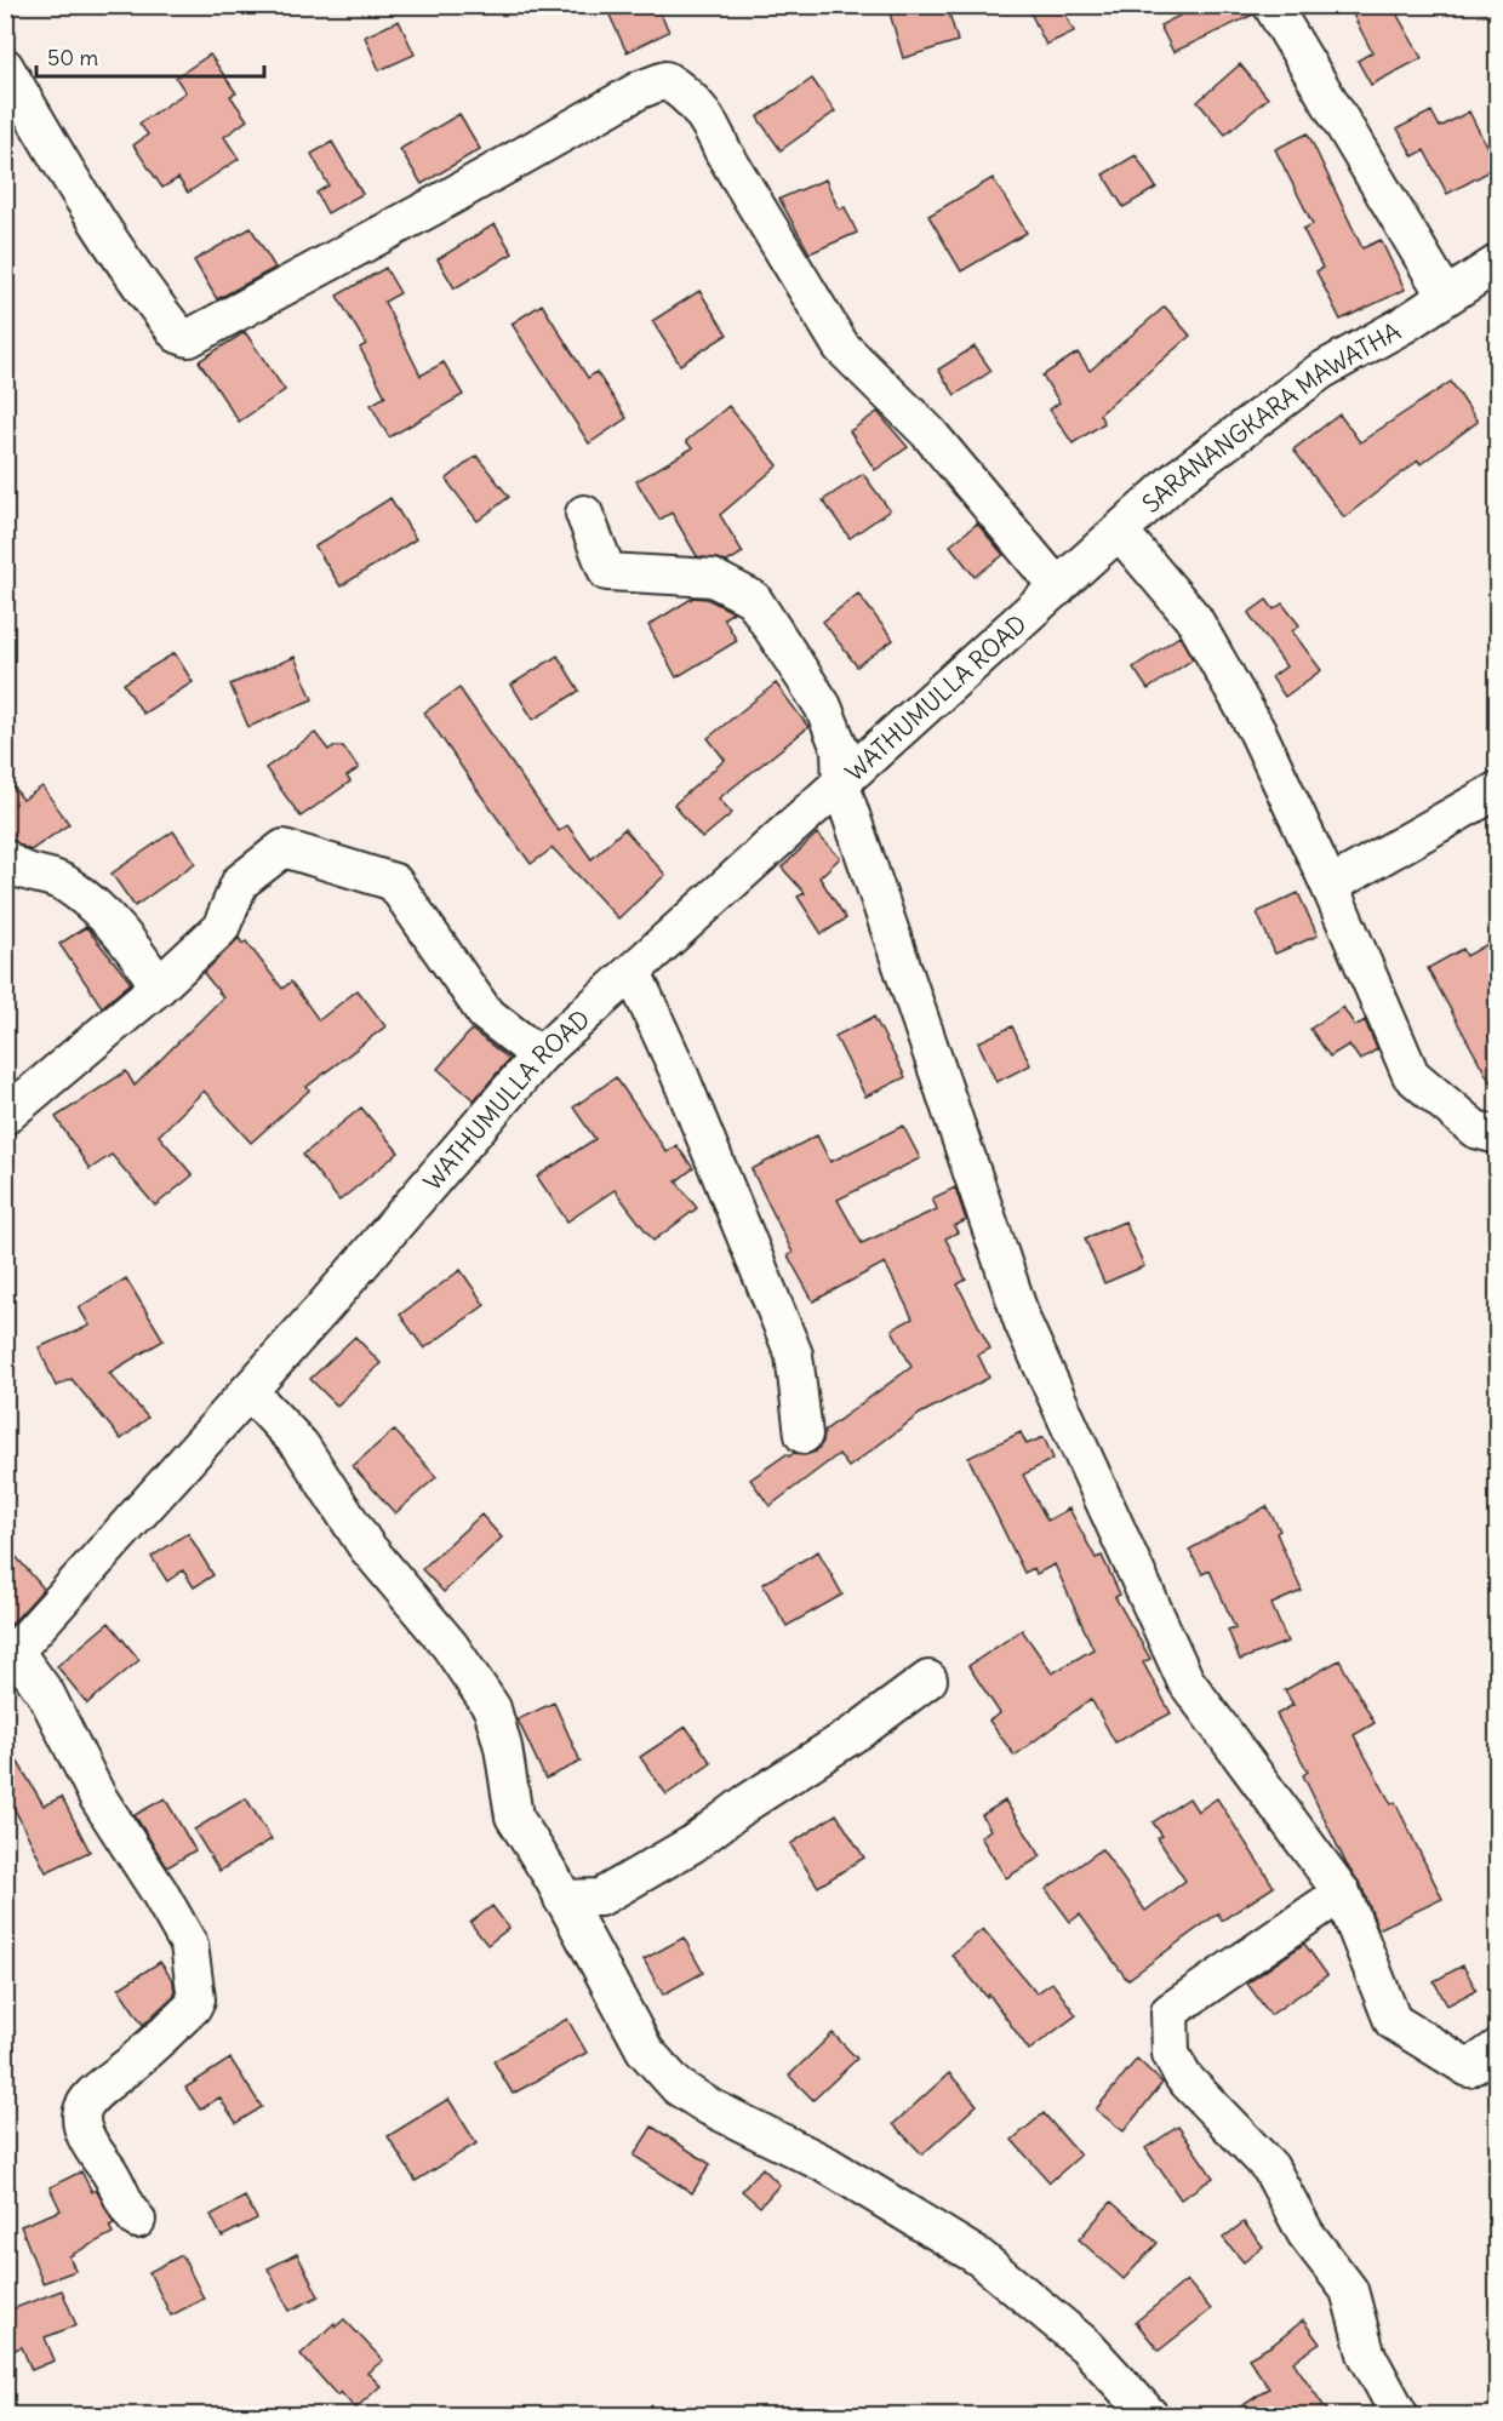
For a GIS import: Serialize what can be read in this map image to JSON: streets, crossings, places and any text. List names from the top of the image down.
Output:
{
  "streets": {
    "street": ["SARANANGKARA MAWATHA", "WATHUMULLA ROAD"]
  },
  "crossings": [
    ["SARANANGKARA MAWATHA", "WATHUMULLA ROAD"]
  ],
  "scale_bar": "50 m"
}
